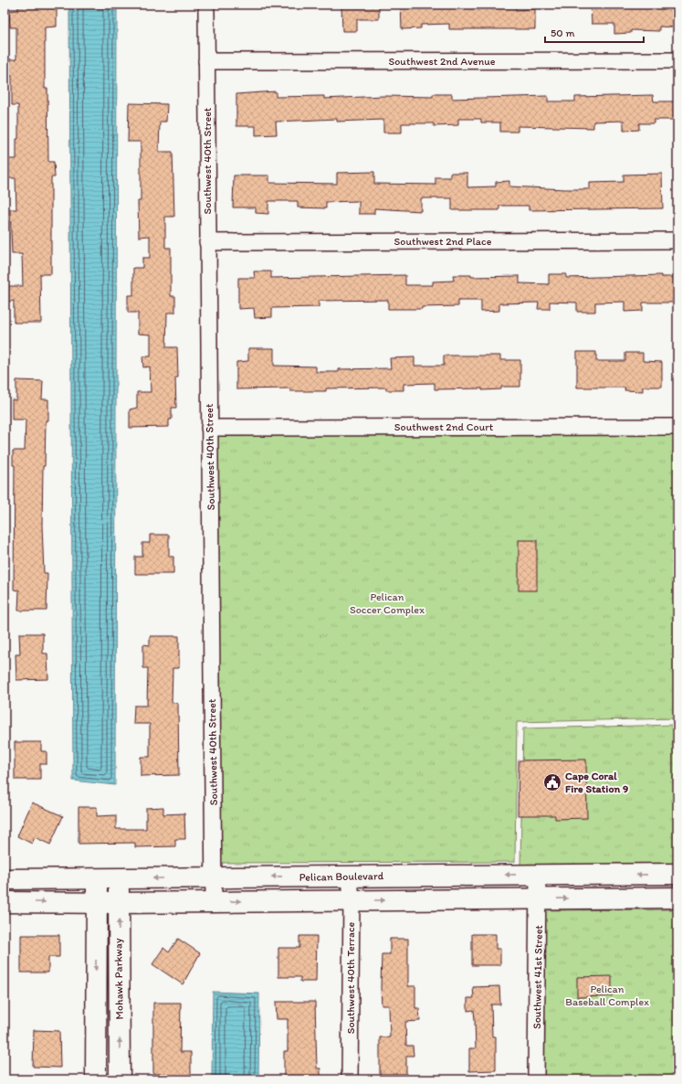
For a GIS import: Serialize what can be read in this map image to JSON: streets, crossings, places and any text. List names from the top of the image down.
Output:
{
  "streets": {
    "street": [
      "Southwest 2nd Avenue",
      "Southwest 40th Street",
      "Southwest 2nd Place",
      "Southwest 2nd Court",
      "Pelican Boulevard",
      "Southwest 41st Street",
      "Southwest 40th Terrace",
      "Mohawk Parkway"
    ]
  },
  "crossings": [
    ["Southwest 2nd Avenue", "Southwest 40th Street"],
    ["Southwest 40th Street", "Southwest 2nd Place"],
    ["Southwest 40th Street", "Southwest 2nd Court"],
    ["Southwest 40th Street", "Pelican Boulevard"],
    ["Pelican Boulevard", "Southwest 41st Street"],
    ["Pelican Boulevard", "Southwest 40th Terrace"],
    ["Pelican Boulevard", "Mohawk Parkway"]
  ],
  "parks": ["Pelican Soccer Complex", "Pelican Baseball Complex"],
  "places": {
    "public building": ["Cape Coral Fire Station 9"]
  },
  "scale_bar": "50 m"
}
